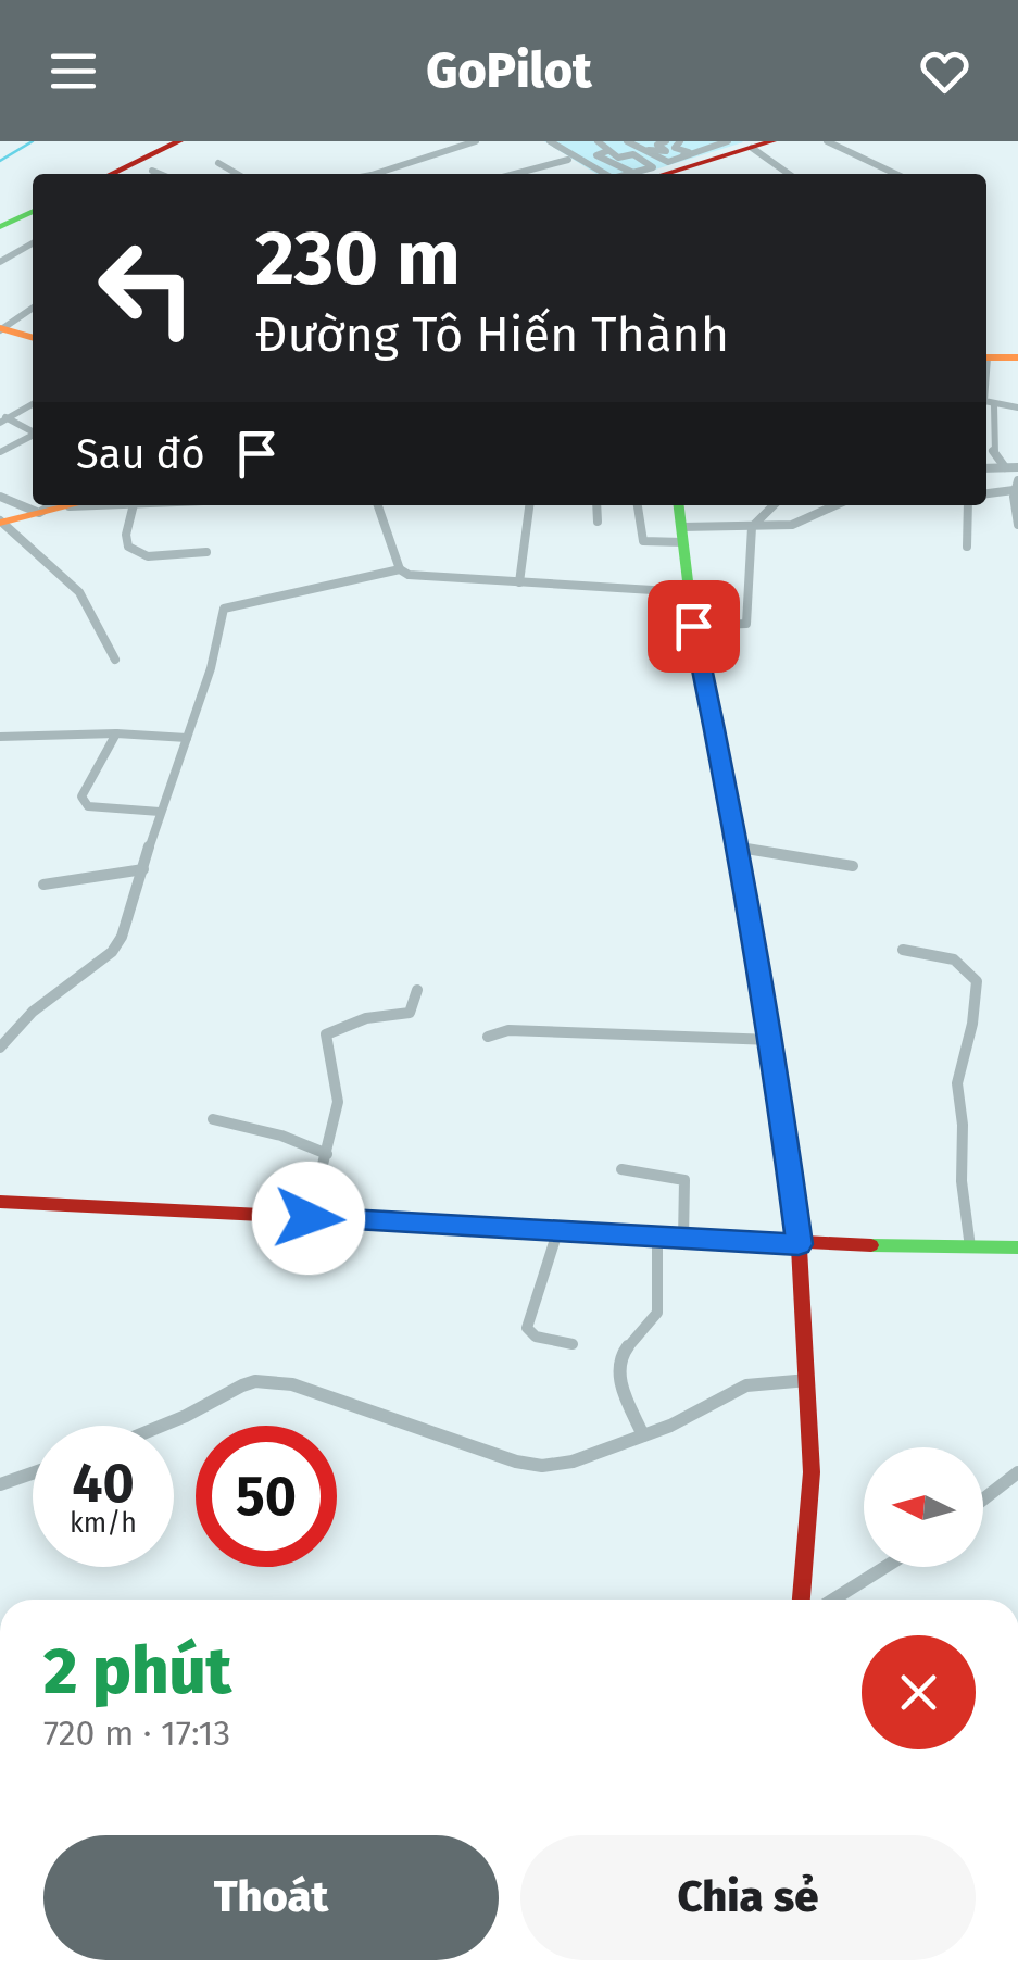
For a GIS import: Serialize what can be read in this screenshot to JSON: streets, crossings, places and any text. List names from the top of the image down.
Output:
{
  "north": "left",
  "page": {
    "header": "GoPilot",
    "turn": ["230 m", "Đường Tô Hiến Thành"],
    "then": "Sau đó",
    "speed": "40 km/h",
    "limit": "50",
    "heading": ["2 phút", "720 m · 17:13"],
    "buttons": ["Thoát", "Chia sẻ"]
  }
}
